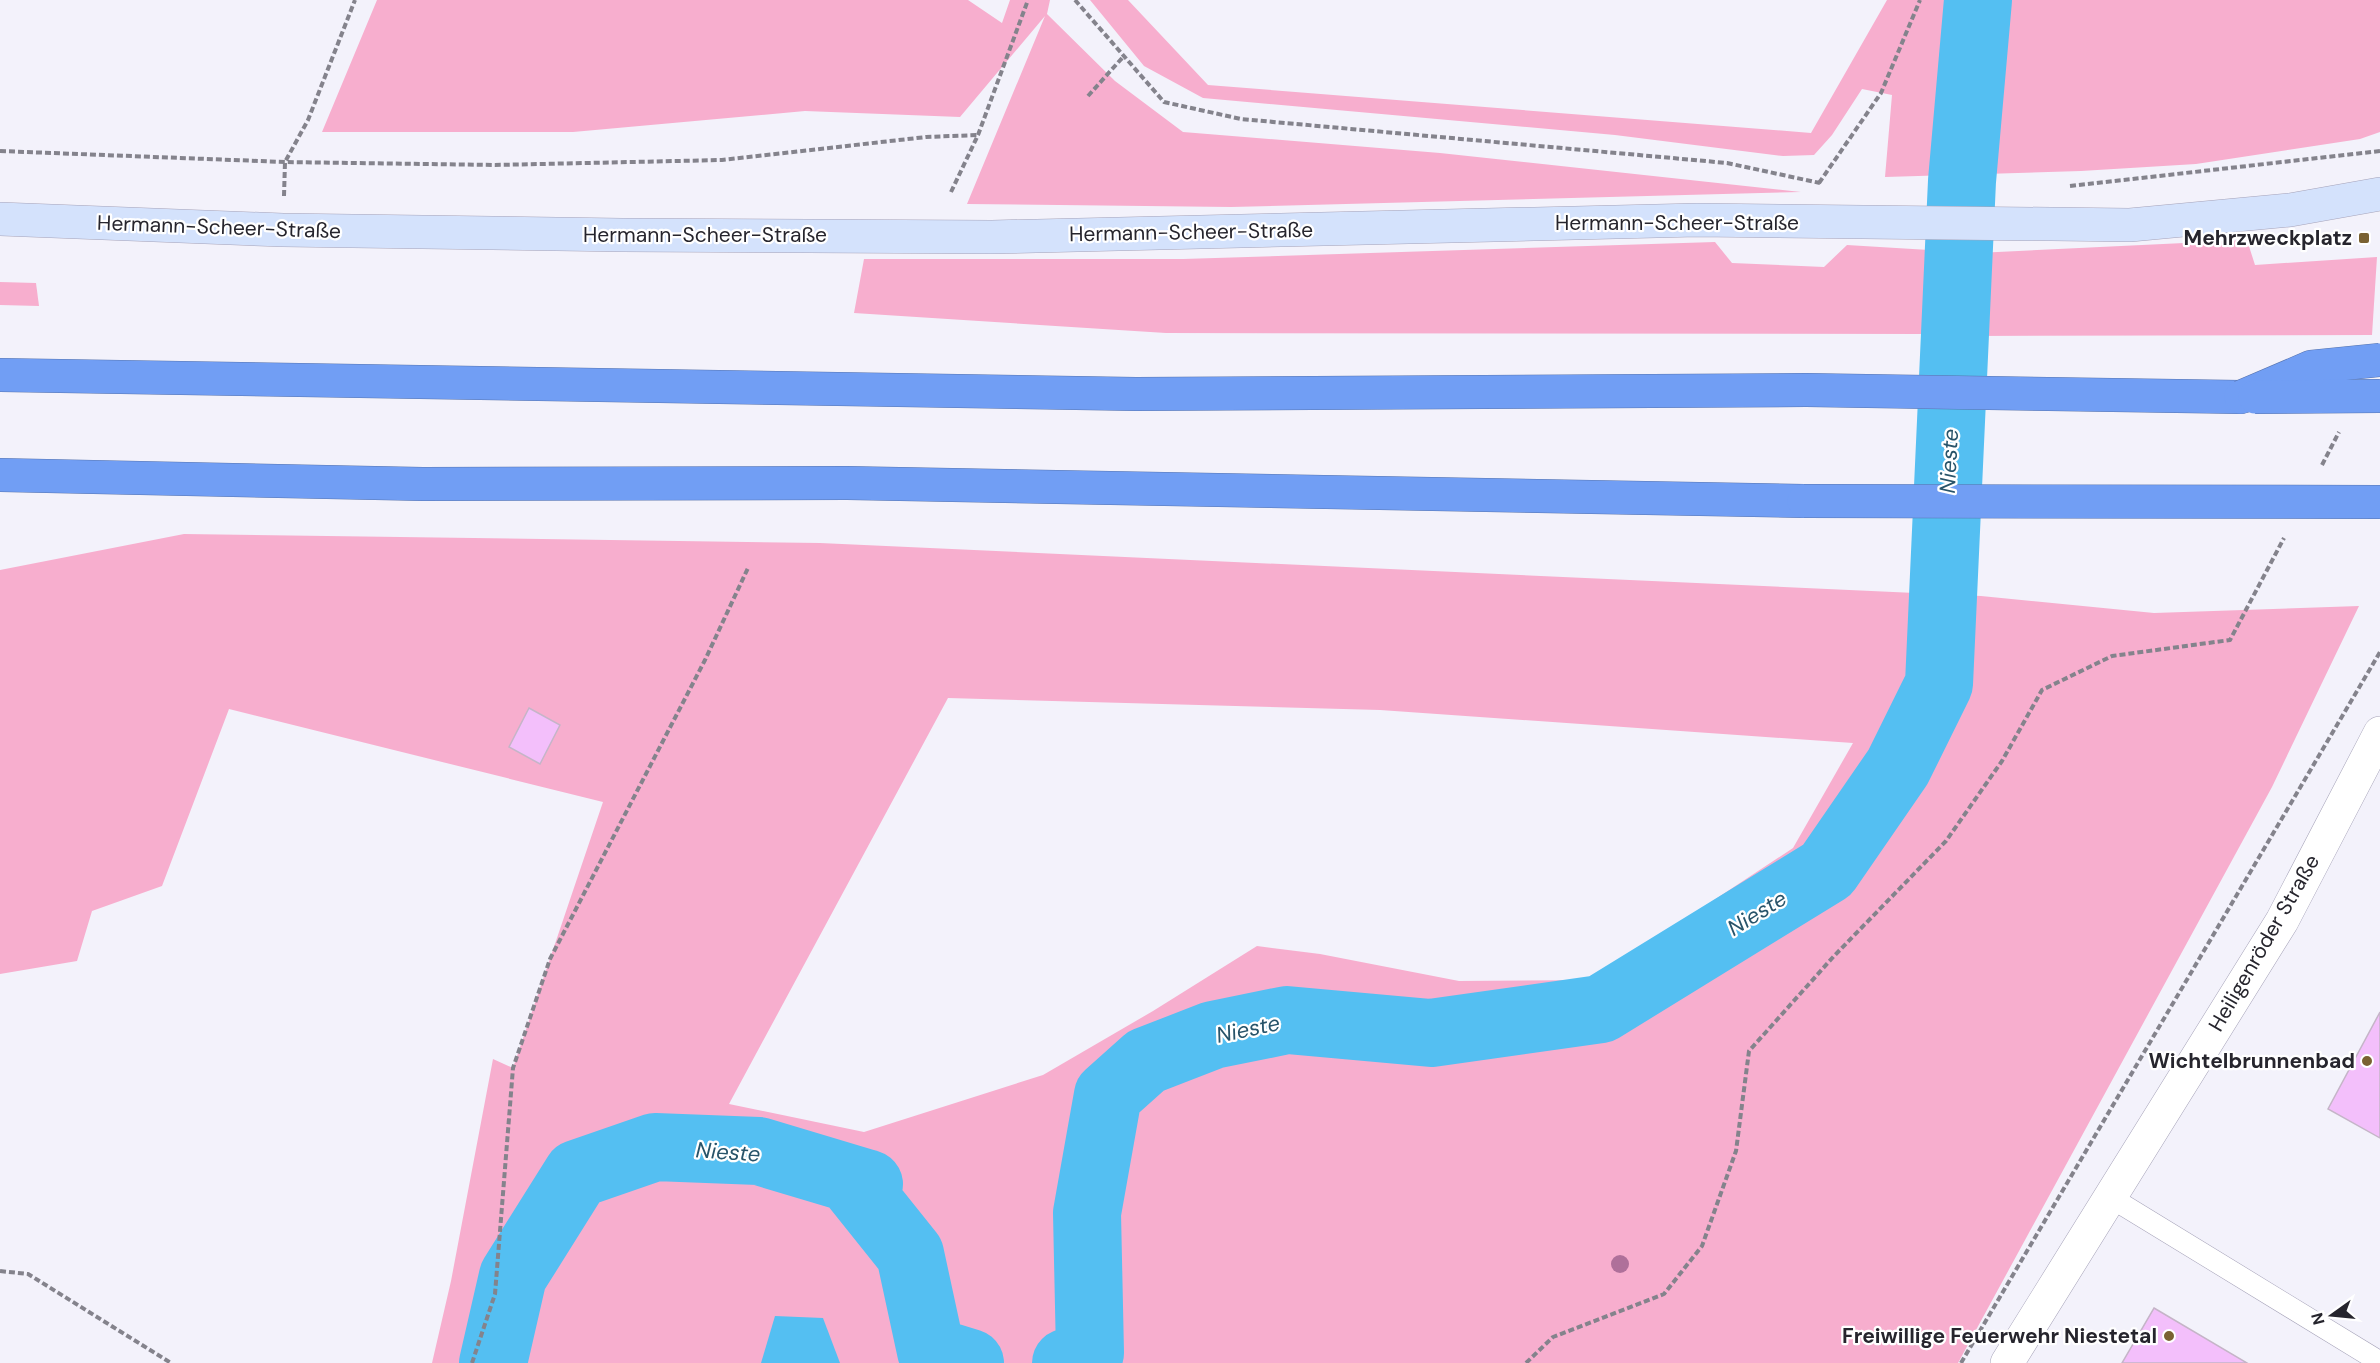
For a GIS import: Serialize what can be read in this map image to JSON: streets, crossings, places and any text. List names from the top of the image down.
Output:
{
  "streets": {
    "main road": ["Hermann-Scheer-Straße"],
    "street": ["Heiligenröder Straße"]
  },
  "water": ["Nieste"],
  "places": {
    "transit": ["Mehrzweckplatz"],
    "other": ["Wichtelbrunnenbad", "Freiwillige Feuerwehr Niestetal"]
  },
  "north": "left"
}
